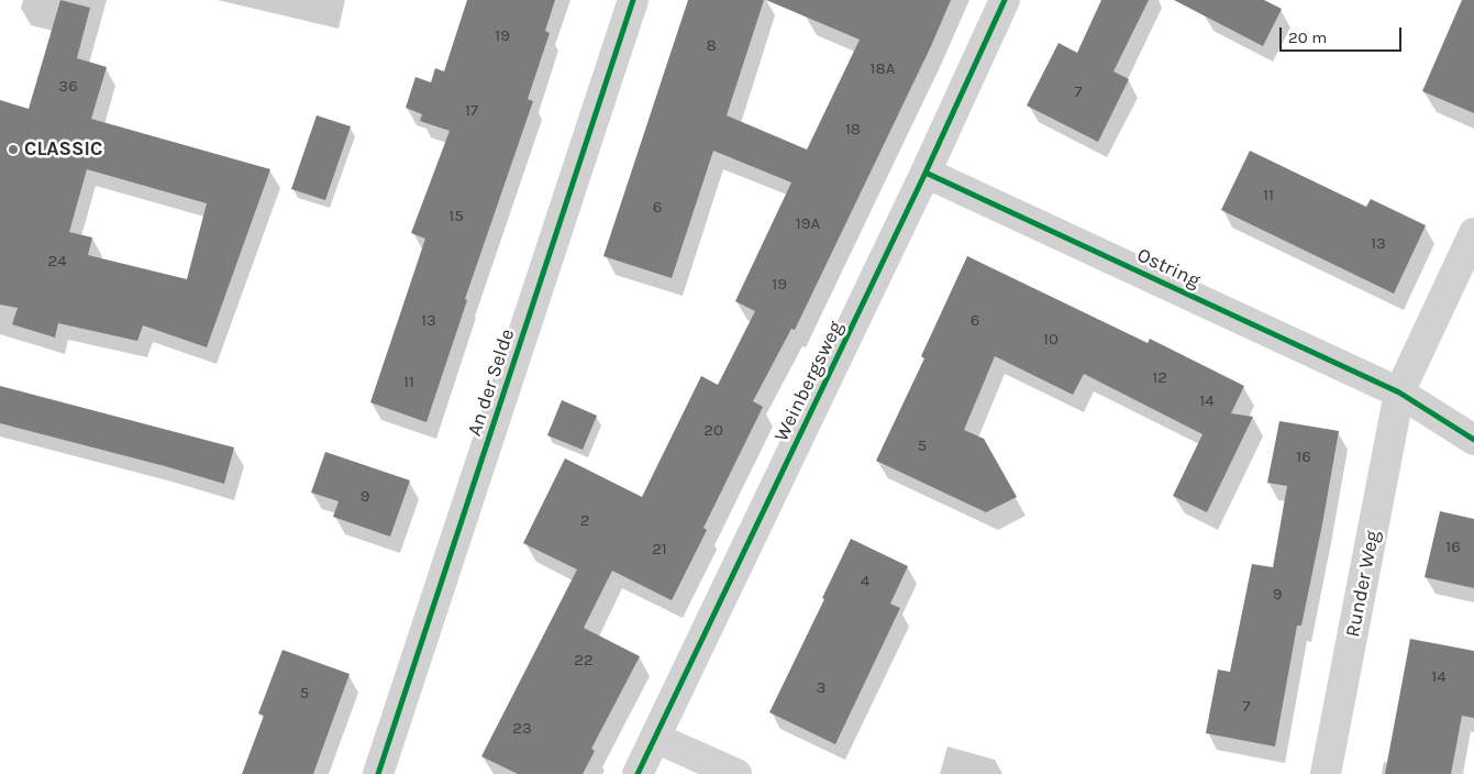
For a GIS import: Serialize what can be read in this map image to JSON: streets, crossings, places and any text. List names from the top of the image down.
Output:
{
  "streets": {
    "street": [
      "Ostring",
      "Weinbergsweg",
      "An der Selde",
      "Runder Weg"
    ]
  },
  "crossings": [
    ["Ostring", "Weinbergsweg"],
    ["Ostring", "Runder Weg"]
  ],
  "places": ["CLASSIC"],
  "house_numbers": [
    "19",
    "8",
    "18A",
    "36",
    "7",
    "17",
    "18",
    "11",
    "6",
    "15",
    "19A",
    "13",
    "24",
    "19",
    "13",
    "6",
    "10",
    "12",
    "11",
    "14",
    "20",
    "5",
    "16",
    "9",
    "2",
    "16",
    "21",
    "4",
    "9",
    "22",
    "14",
    "3",
    "5",
    "7",
    "23"
  ],
  "scale_bar": "20 m"
}
